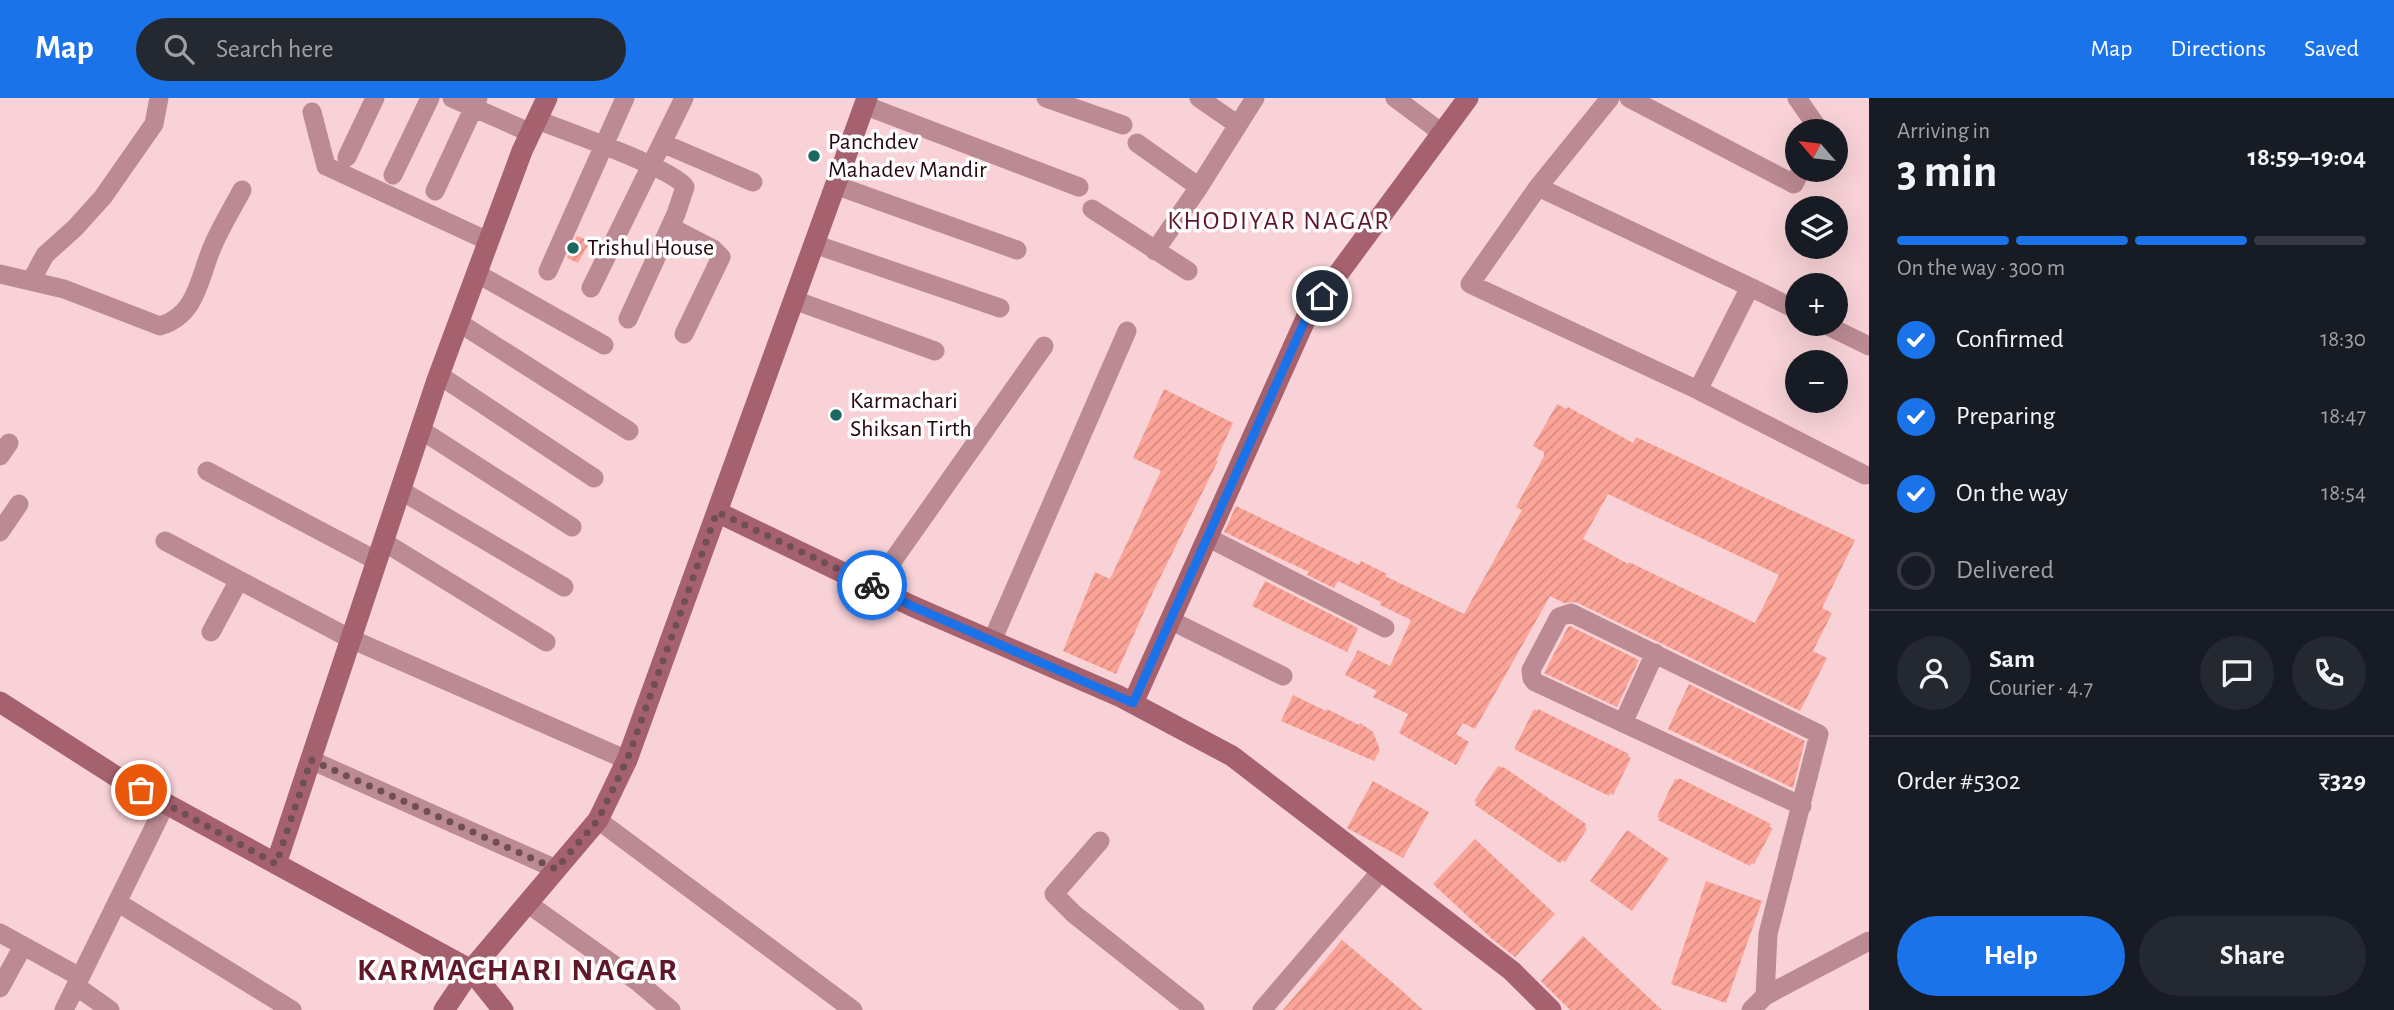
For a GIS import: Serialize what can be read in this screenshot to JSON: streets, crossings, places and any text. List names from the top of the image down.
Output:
{
  "districts": ["KHODIYAR NAGAR", "KARMACHARI NAGAR"],
  "places": ["Panchdev Mahadev Mandir", "Trishul House", "Karmachari Shiksan Tirth"],
  "north": "top left",
  "page": {
    "header": "Map",
    "search": "Search here",
    "nav": ["Map", "Directions", "Saved"],
    "heading": ["3 min", "Arriving in", "18:59–19:04"],
    "panel": [
      "Sam",
      "Courier · 4.7",
      "Order #5302",
      "₹329"
    ],
    "map_buttons": ["+", "−"],
    "bar": "On the way · 300 m",
    "list": [
      ["Confirmed", "18:30"],
      ["Preparing", "18:47"],
      ["On the way", "18:54"],
      "Delivered"
    ],
    "buttons": ["Help", "Share"]
  }
}
